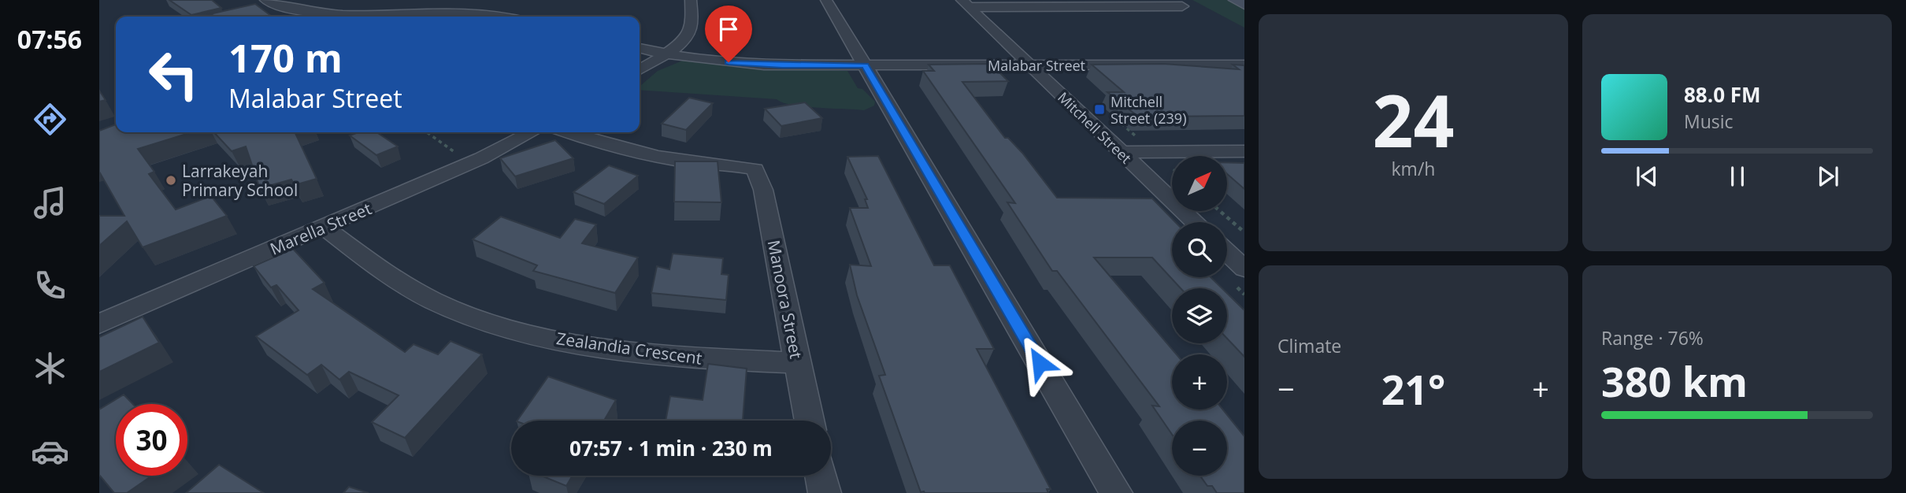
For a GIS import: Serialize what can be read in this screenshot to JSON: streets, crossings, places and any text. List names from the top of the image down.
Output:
{
  "streets": {
    "street": [
      "Malabar Street",
      "Mitchell Street",
      "Marella Street",
      "Manoora Street",
      "Zealandia Crescent"
    ]
  },
  "crossings": [
    ["Malabar Street", "Mitchell Street"],
    ["Marella Street", "Zealandia Crescent"],
    ["Manoora Street", "Zealandia Crescent"]
  ],
  "places": {
    "transit": ["Mitchell Street (239)"],
    "other": ["Larrakeyah Primary School"]
  },
  "north": "top right",
  "page": {
    "tabs": "07:56",
    "tile": [
      ["24", "km/h"],
      "Climate",
      ["Range · 76%", "380 km"]
    ],
    "turn": ["170 m", "Malabar Street"],
    "song": ["88.0 FM", "Music"],
    "map_buttons": ["+", "−"],
    "heat": ["−", "21°", "+"],
    "limit": "30",
    "trip": "07:57 · 1 min · 230 m"
  }
}
